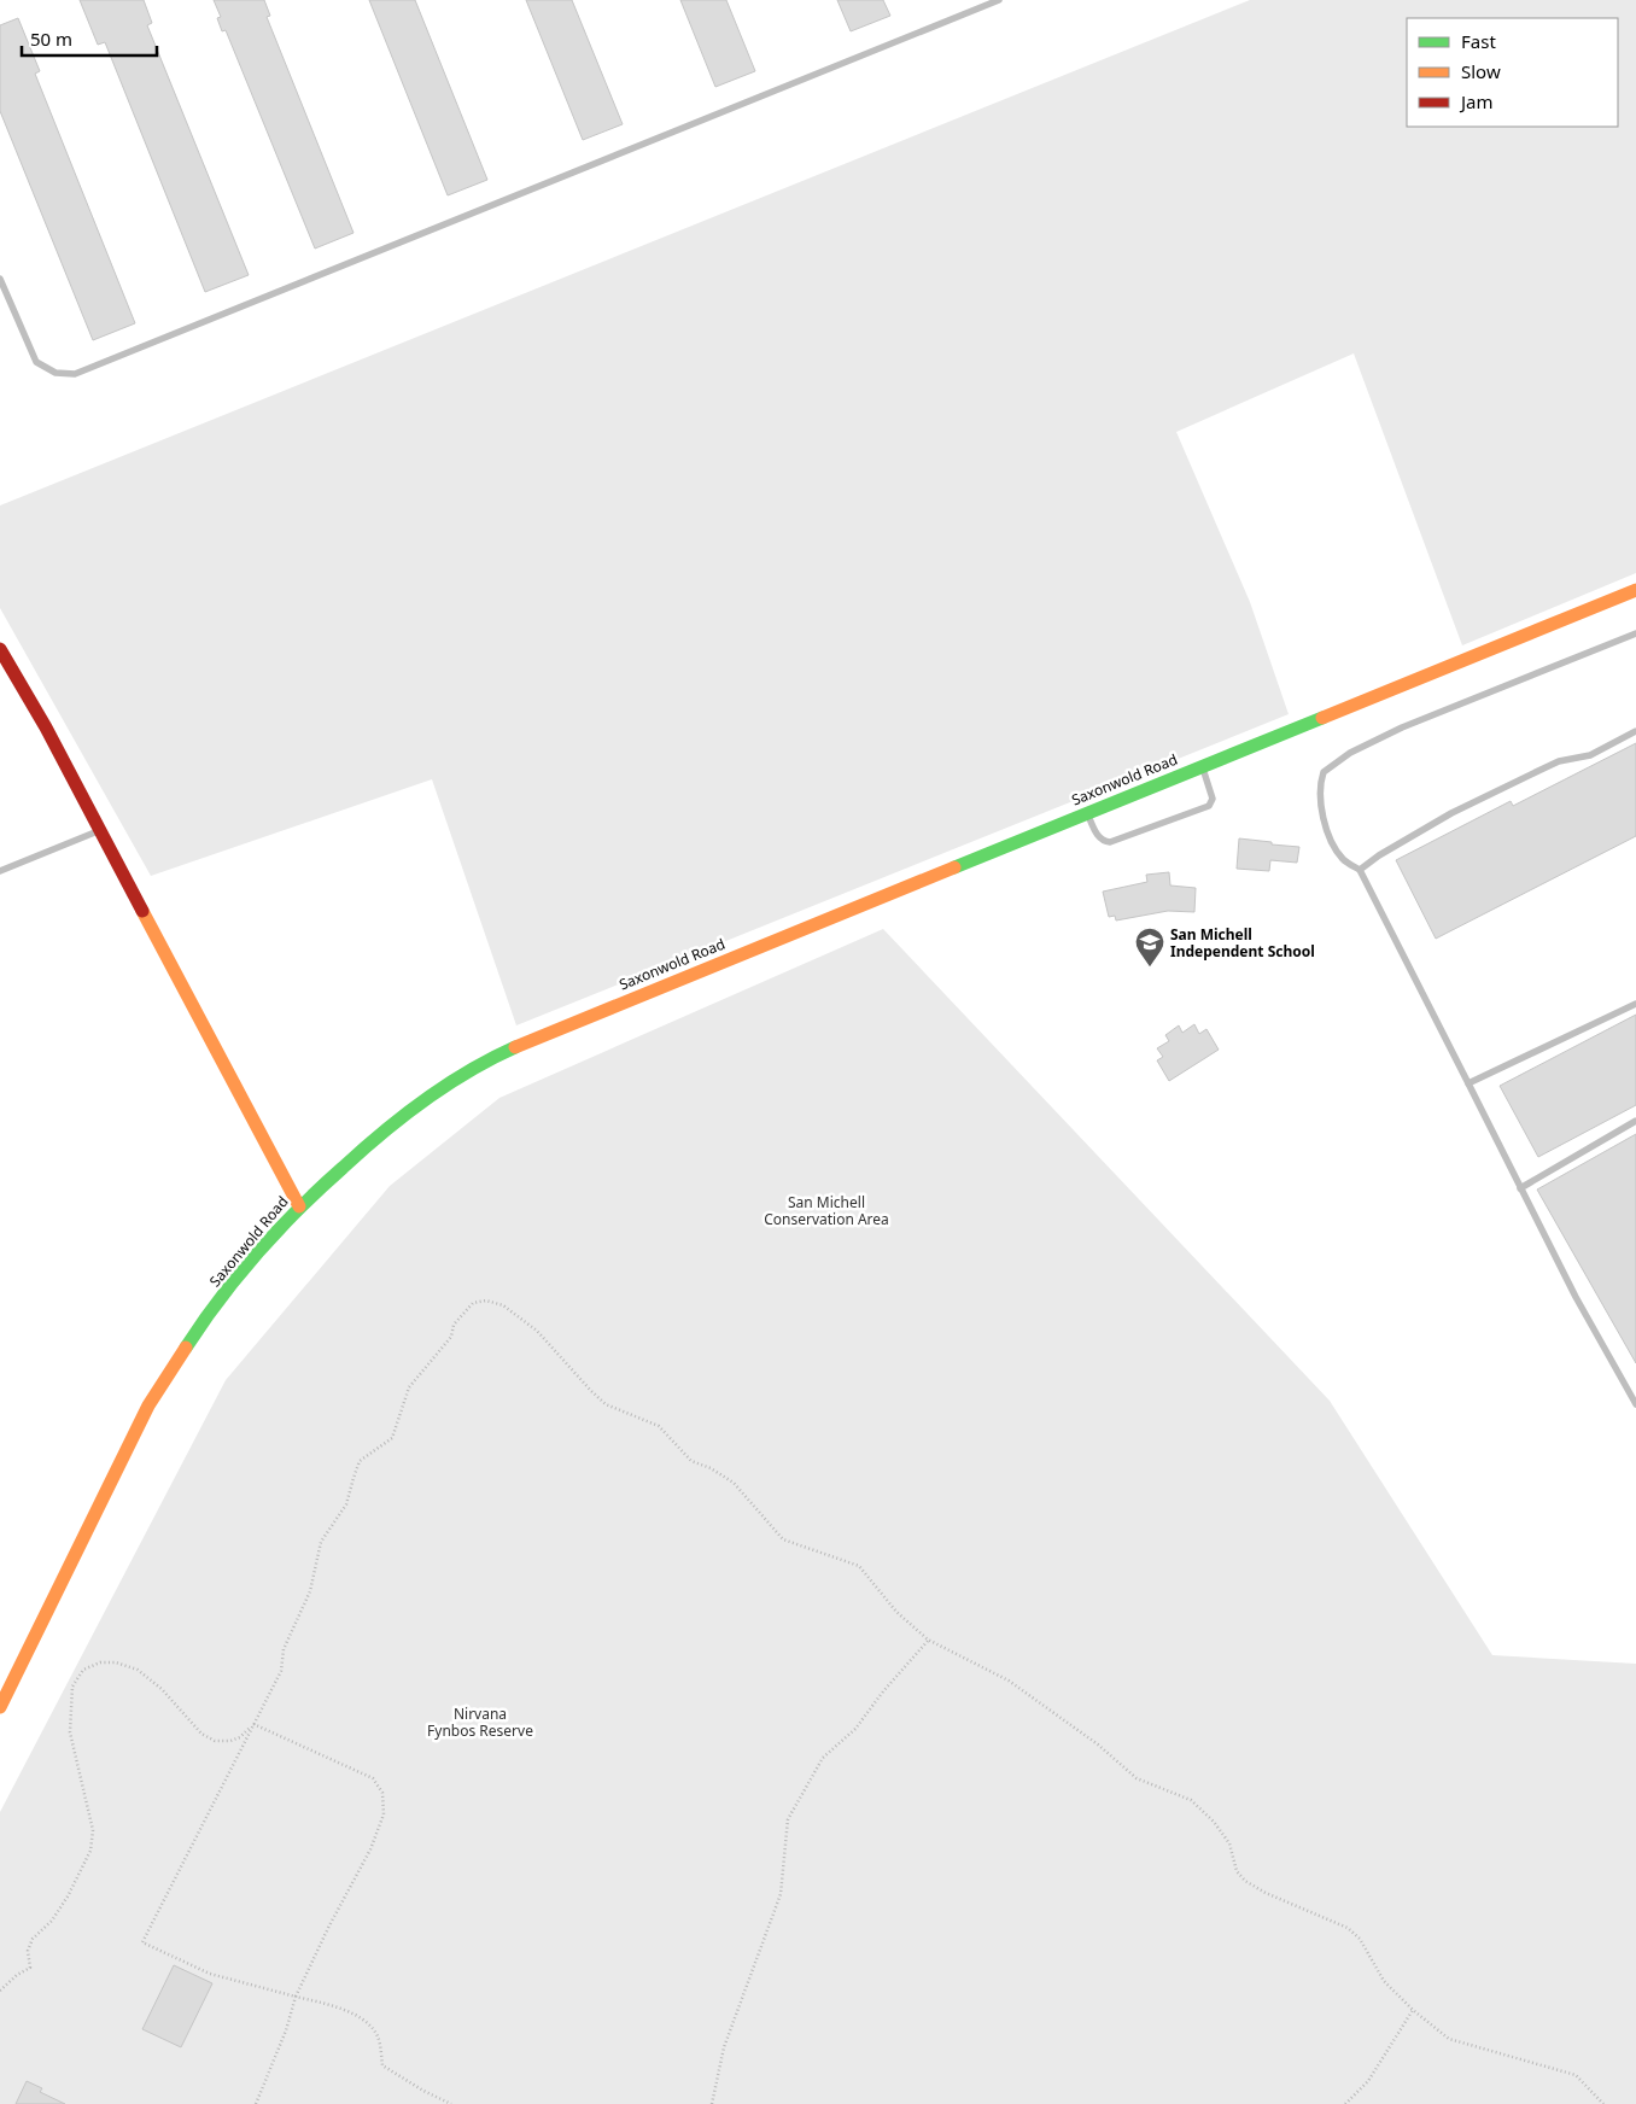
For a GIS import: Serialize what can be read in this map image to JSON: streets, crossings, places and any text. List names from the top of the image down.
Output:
{
  "streets": {
    "street": ["Saxonwold Road"]
  },
  "parks": ["San Michell Conservation Area", "Nirvana Fynbos Reserve"],
  "places": {
    "school or university": ["San Michell Independent School"]
  },
  "legend": ["Fast", "Slow", "Jam"],
  "scale_bar": "50 m"
}
